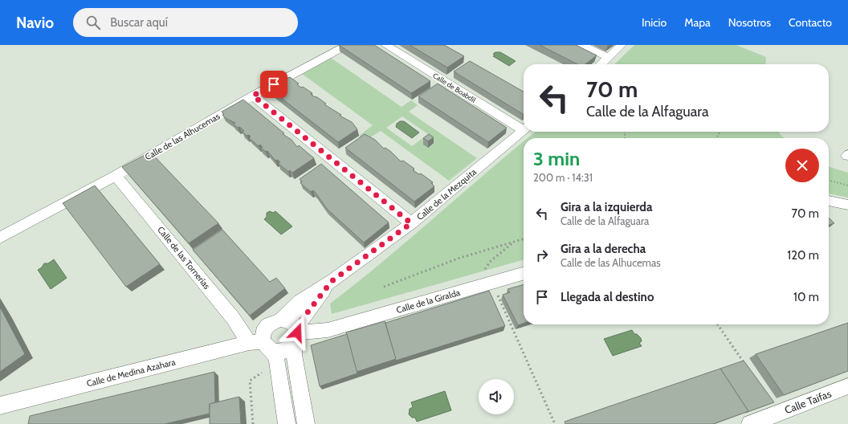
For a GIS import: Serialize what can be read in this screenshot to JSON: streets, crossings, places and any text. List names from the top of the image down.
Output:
{
  "streets": {
    "street": [
      "Calle de Boabdil",
      "Calle de las Alhucemas",
      "Calle de la Mezquita",
      "Calle de las Tornerías",
      "Calle de la Giralda",
      "Calle de Medina Azahara",
      "Calle Taifas"
    ]
  },
  "crossings": [
    ["Calle de las Alhucemas", "Calle de las Tornerías"],
    ["Calle de la Mezquita", "Calle de las Tornerías"],
    ["Calle de la Mezquita", "Calle de la Giralda"],
    ["Calle de la Mezquita", "Calle de Medina Azahara"],
    ["Calle de las Tornerías", "Calle de la Giralda"],
    ["Calle de las Tornerías", "Calle de Medina Azahara"],
    ["Calle de la Giralda", "Calle de Medina Azahara"]
  ],
  "page": {
    "header": "Navio",
    "search": "Buscar aquí",
    "nav": [
      "Inicio",
      "Mapa",
      "Nosotros",
      "Contacto"
    ],
    "turn": ["70 m", "Calle de la Alfaguara"],
    "heading": ["3 min", "200 m · 14:31"],
    "list": [
      {
        "name": "Gira a la izquierda",
        "note": "Calle de la Alfaguara",
        "value": "70 m"
      },
      {
        "name": "Gira a la derecha",
        "note": "Calle de las Alhucemas",
        "value": "120 m"
      },
      {
        "name": "Llegada al destino",
        "value": "10 m"
      }
    ]
  }
}
